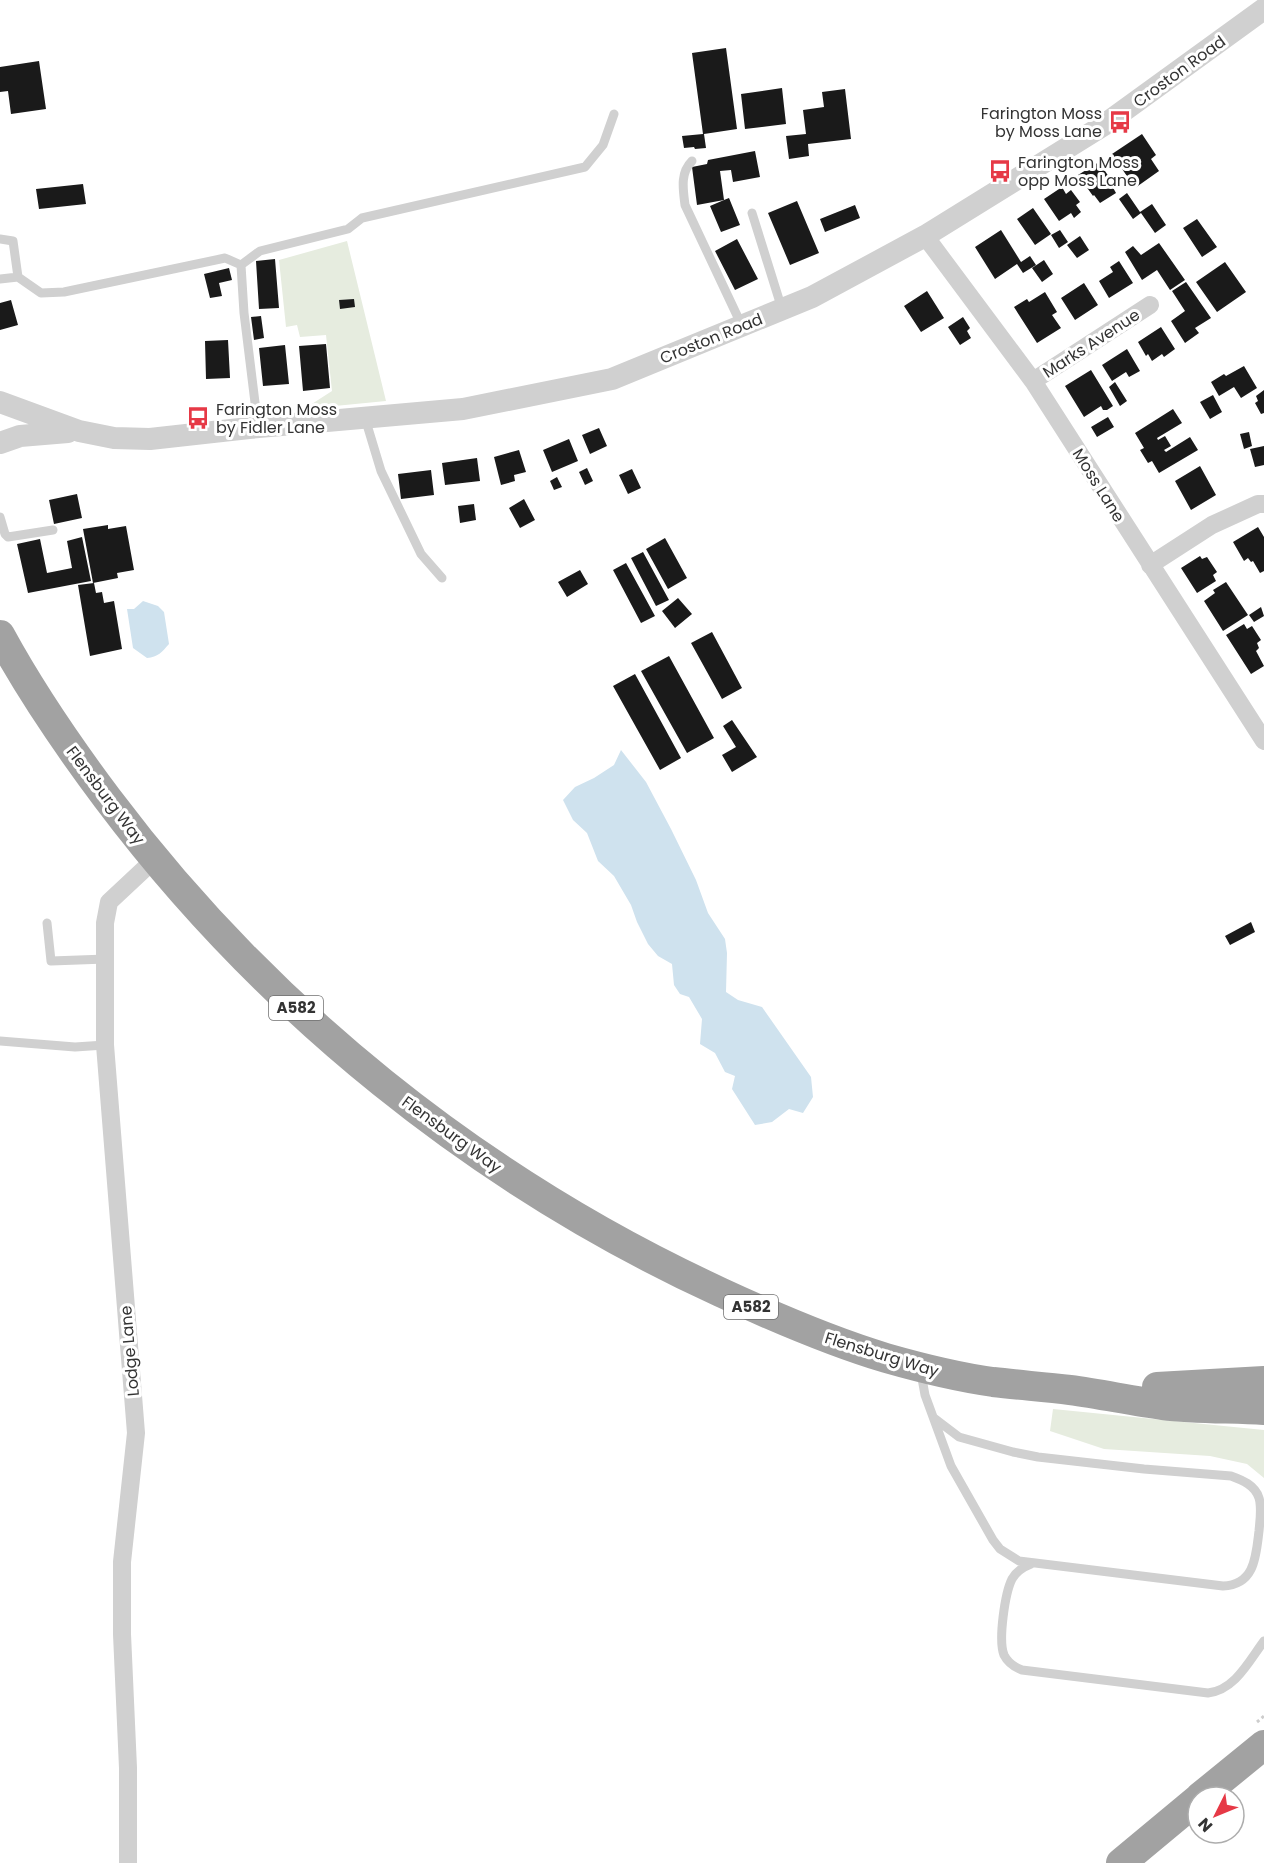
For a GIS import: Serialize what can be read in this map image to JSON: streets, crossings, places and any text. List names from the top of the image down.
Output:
{
  "streets": {
    "highway": ["Flensburg Way", "A582"],
    "street": [
      "Croston Road",
      "Marks Avenue",
      "Moss Lane",
      "Lodge Lane"
    ]
  },
  "crossings": [
    ["Croston Road", "Moss Lane"],
    ["Marks Avenue", "Moss Lane"],
    ["Flensburg Way", "Lodge Lane"]
  ],
  "places": {
    "bus stop": ["Farington Moss by Moss Lane", "Farington Moss opp Moss Lane", "Farington Moss by Fidler Lane"]
  },
  "north": "bottom left"
}
